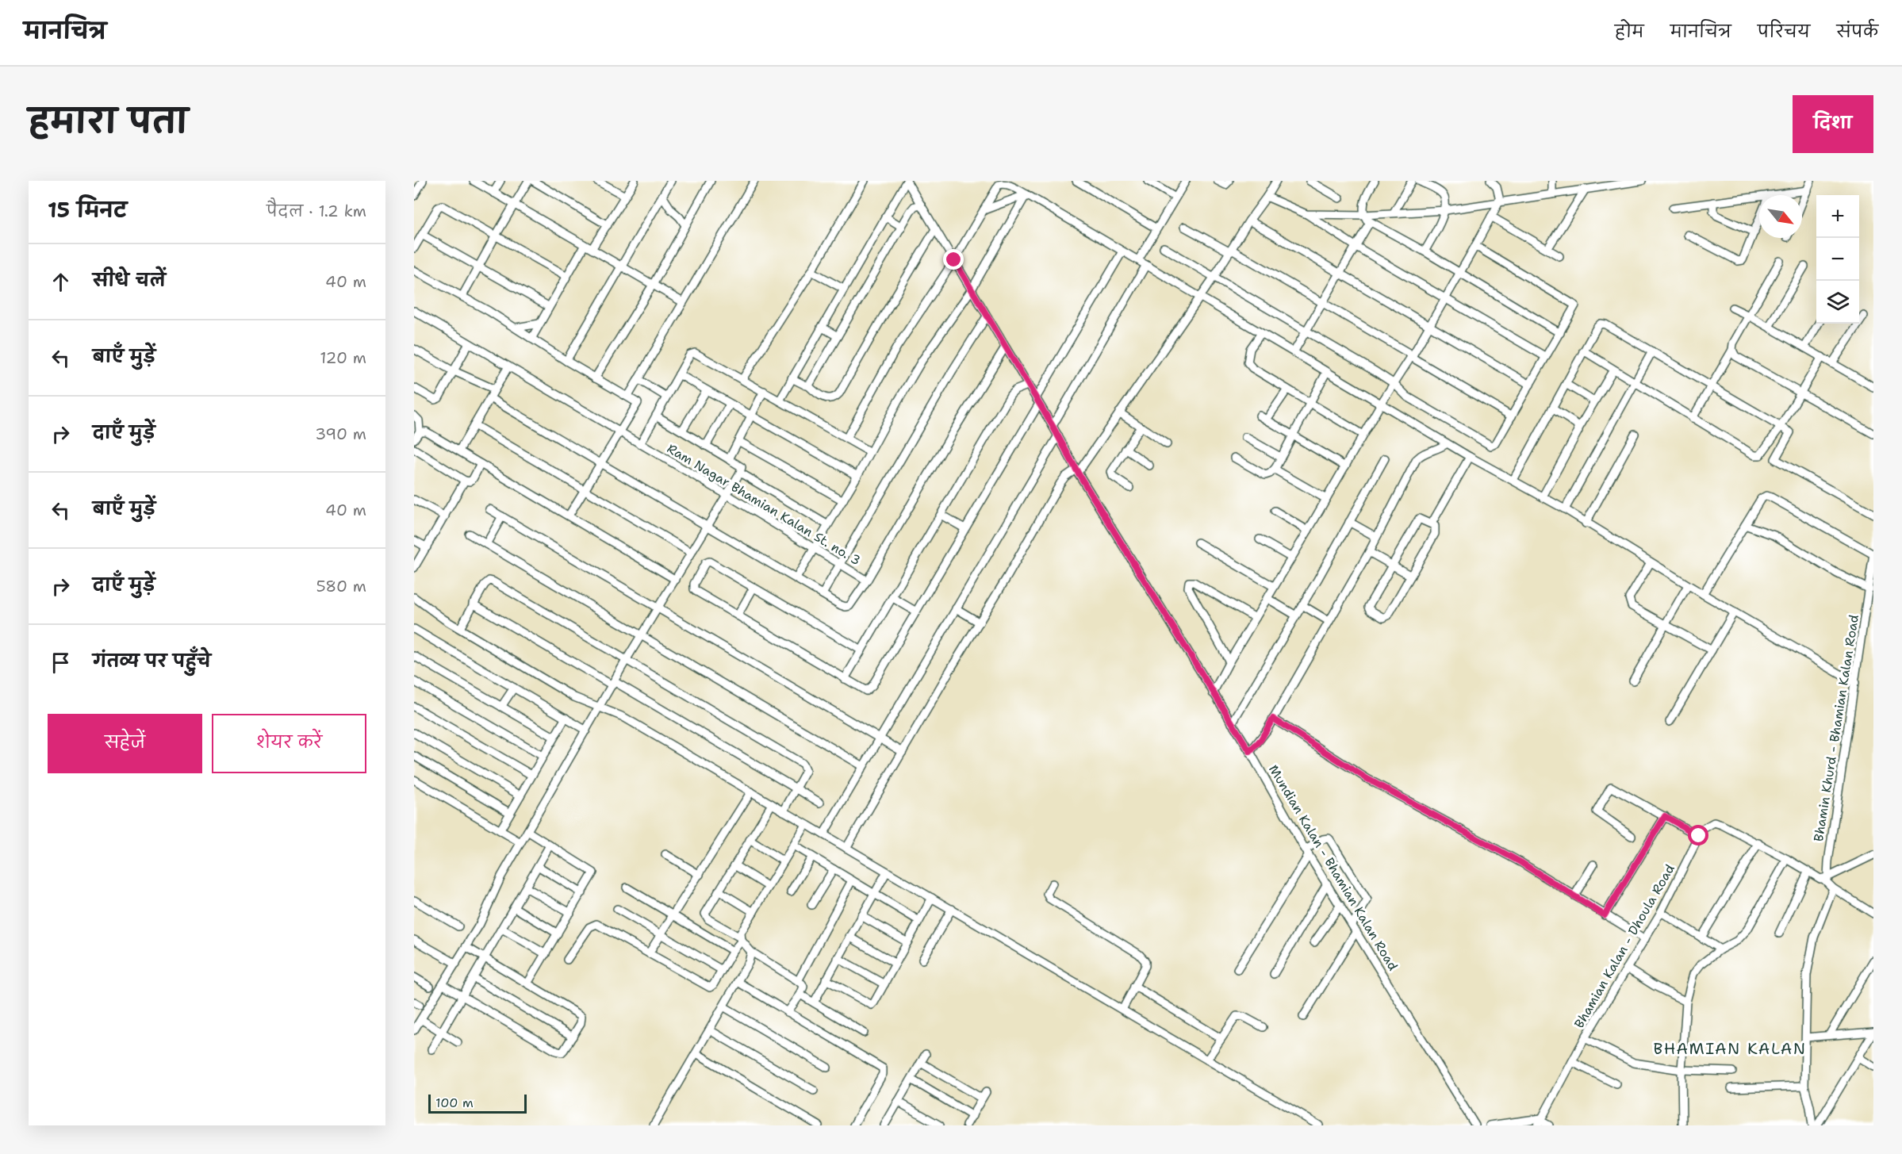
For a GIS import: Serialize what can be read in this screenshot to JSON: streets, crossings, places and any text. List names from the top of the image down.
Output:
{
  "streets": {
    "street": [
      "Ram Nagar Bhamian Kalan St. no. 3",
      "Bhamin Khurd - Bhamian Kalan Road",
      "Mundian Kalan - Bhamian Kalan Road",
      "Bhamian Kalan - Dhoula Road"
    ]
  },
  "crossings": [
    ["Ram Nagar Bhamian Kalan St. no. 3", "Mundian Kalan - Bhamian Kalan Road"],
    ["Bhamin Khurd - Bhamian Kalan Road", "Bhamian Kalan - Dhoula Road"]
  ],
  "districts": ["BHAMIAN KALAN"],
  "scale_bar": "100 m",
  "north": "bottom right",
  "page": {
    "header": "मानचित्र",
    "nav": [
      "होम",
      "मानचित्र",
      "परिचय",
      "संपर्क"
    ],
    "title": "हमारा पता",
    "buttons": [
      "दिशा",
      ["सहेजें", "शेयर करें"]
    ],
    "heading": ["15 मिनट", "पैदल · 1.2 km"],
    "map_buttons": ["+", "−"],
    "list": [
      ["सीधे चलें", "40 m"],
      ["बाएँ मुड़ें", "120 m"],
      ["दाएँ मुड़ें", "390 m"],
      ["बाएँ मुड़ें", "40 m"],
      ["दाएँ मुड़ें", "580 m"],
      "गंतव्य पर पहुँचे"
    ],
    "scale": "100 m"
  }
}
